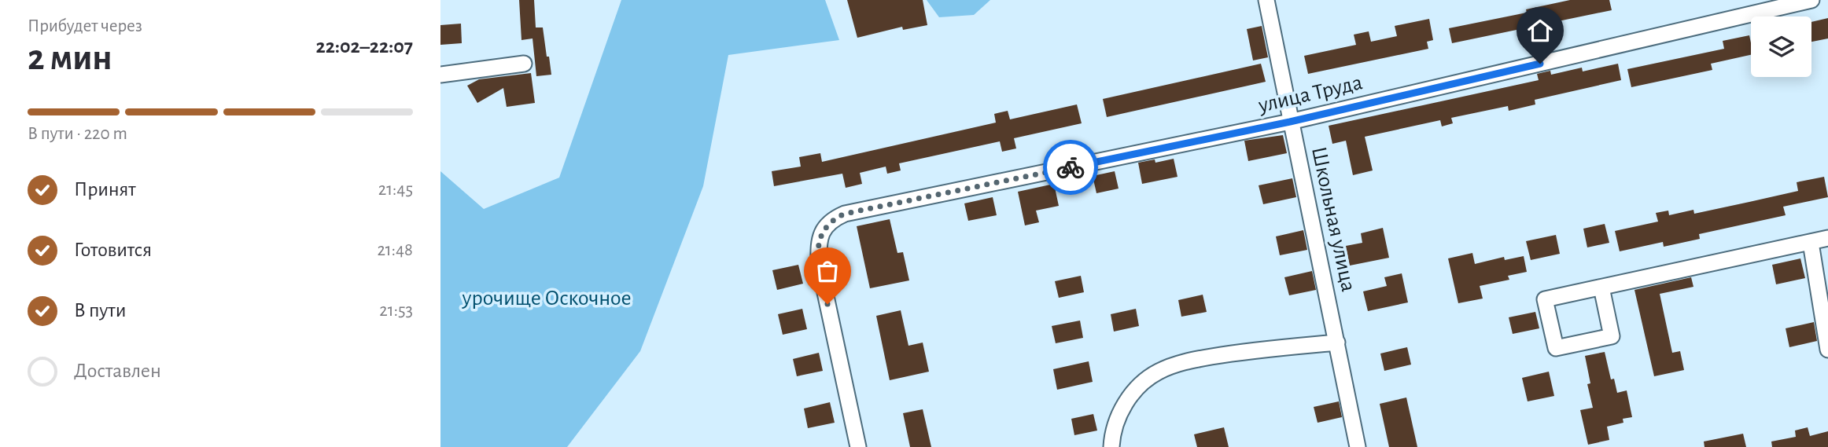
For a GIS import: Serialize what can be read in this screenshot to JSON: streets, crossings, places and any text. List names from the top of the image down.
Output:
{
  "streets": {
    "street": ["улица Труда", "Школьная улица"]
  },
  "crossings": [
    ["улица Труда", "Школьная улица"]
  ],
  "parks": ["урочище Оскочное"],
  "page": {
    "heading": ["2 мин", "Прибудет через", "22:02–22:07"],
    "bar": "В пути · 220 m",
    "list": [
      ["Принят", "21:45"],
      ["Готовится", "21:48"],
      ["В пути", "21:53"],
      "Доставлен"
    ]
  }
}
